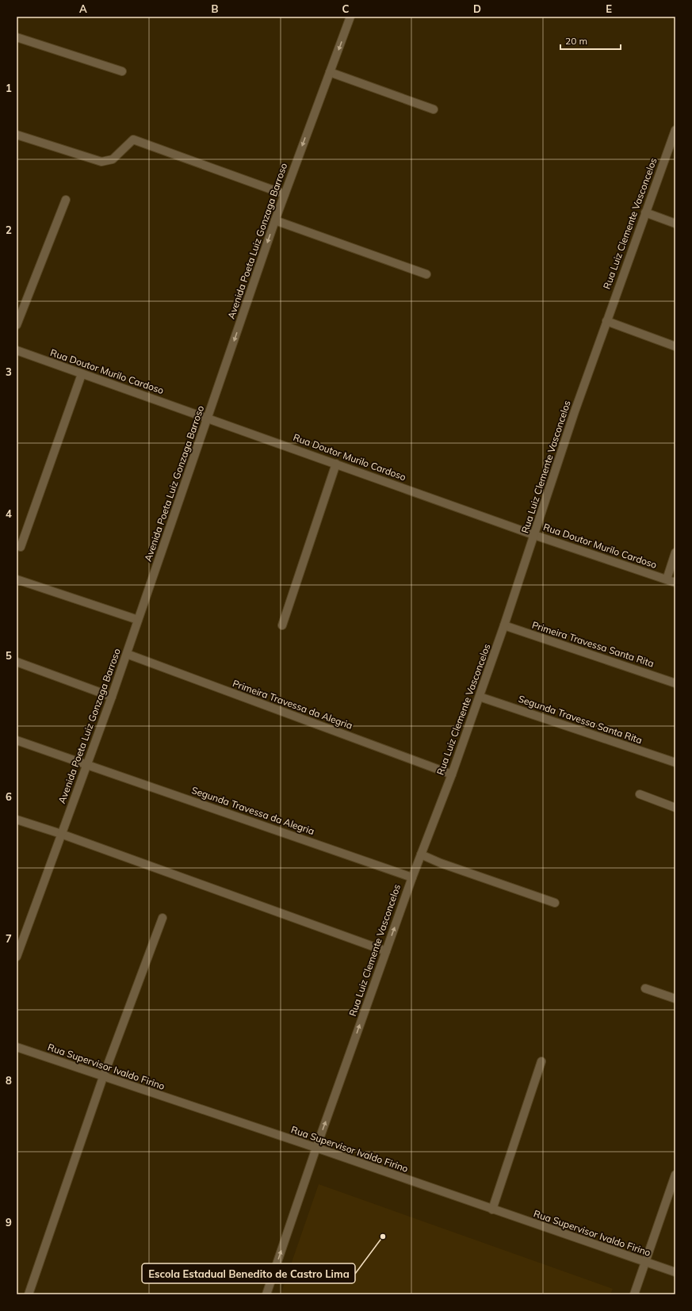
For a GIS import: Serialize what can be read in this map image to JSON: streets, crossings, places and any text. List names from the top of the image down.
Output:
{
  "streets": {
    "street": [
      "Rua Luiz Clemente Vasconcelos",
      "Avenida Poeta Luiz Gonzaga Barroso",
      "Rua Doutor Murilo Cardoso",
      "Primeira Travessa Santa Rita",
      "Primeira Travessa da Alegria",
      "Segunda Travessa Santa Rita",
      "Segunda Travessa da Alegria",
      "Rua Supervisor Ivaldo Firino"
    ]
  },
  "crossings": [
    ["Rua Luiz Clemente Vasconcelos", "Rua Doutor Murilo Cardoso"],
    ["Rua Luiz Clemente Vasconcelos", "Primeira Travessa Santa Rita"],
    ["Rua Luiz Clemente Vasconcelos", "Primeira Travessa da Alegria"],
    ["Rua Luiz Clemente Vasconcelos", "Segunda Travessa Santa Rita"],
    ["Rua Luiz Clemente Vasconcelos", "Segunda Travessa da Alegria"],
    ["Rua Luiz Clemente Vasconcelos", "Rua Supervisor Ivaldo Firino"],
    ["Avenida Poeta Luiz Gonzaga Barroso", "Rua Doutor Murilo Cardoso"],
    ["Avenida Poeta Luiz Gonzaga Barroso", "Primeira Travessa da Alegria"],
    ["Avenida Poeta Luiz Gonzaga Barroso", "Segunda Travessa da Alegria"]
  ],
  "one_way": ["Rua Luiz Clemente Vasconcelos", "Avenida Poeta Luiz Gonzaga Barroso"],
  "places": ["Escola Estadual Benedito de Castro Lima"],
  "scale_bar": "20 m",
  "grid": {
    "columns": [
      "A",
      "B",
      "C",
      "D",
      "E"
    ],
    "rows": [
      "1",
      "2",
      "3",
      "4",
      "5",
      "6",
      "7",
      "8",
      "9"
    ]
  }
}
